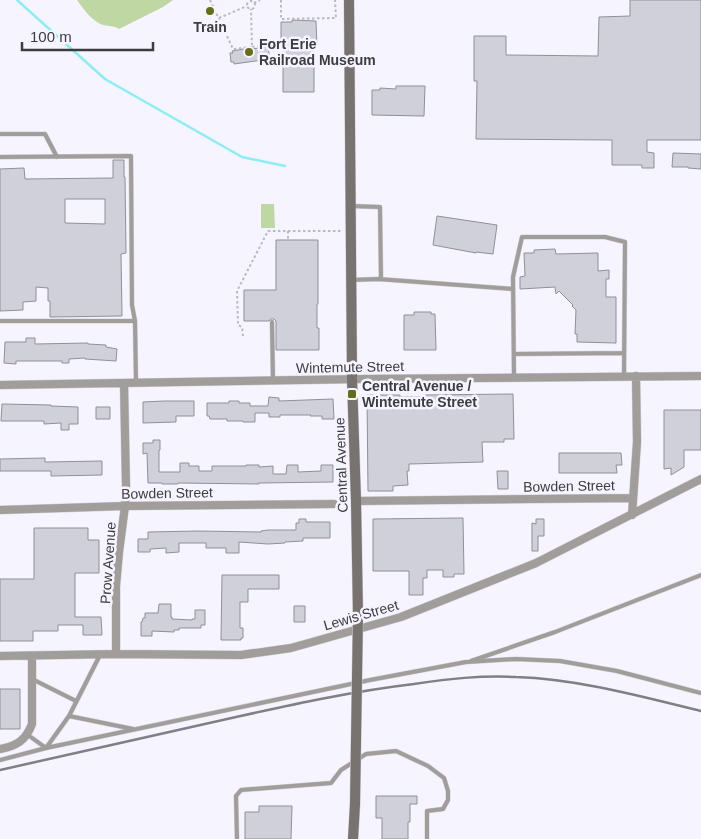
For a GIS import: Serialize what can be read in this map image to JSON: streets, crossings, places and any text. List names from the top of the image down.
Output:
{
  "streets": {
    "main road": ["Central Avenue"],
    "street": [
      "Wintemute Street",
      "Bowden Street",
      "Prow Avenue",
      "Lewis Street"
    ]
  },
  "crossings": [
    ["Wintemute Street", "Central Avenue"],
    ["Wintemute Street", "Prow Avenue"],
    ["Central Avenue", "Bowden Street"],
    ["Bowden Street", "Prow Avenue"],
    ["Prow Avenue", "Lewis Street"]
  ],
  "places": {
    "other": ["Train", "Fort Erie Railroad Museum"],
    "transit": ["Central Avenue / Wintemute Street"]
  },
  "scale_bar": "100 m"
}
